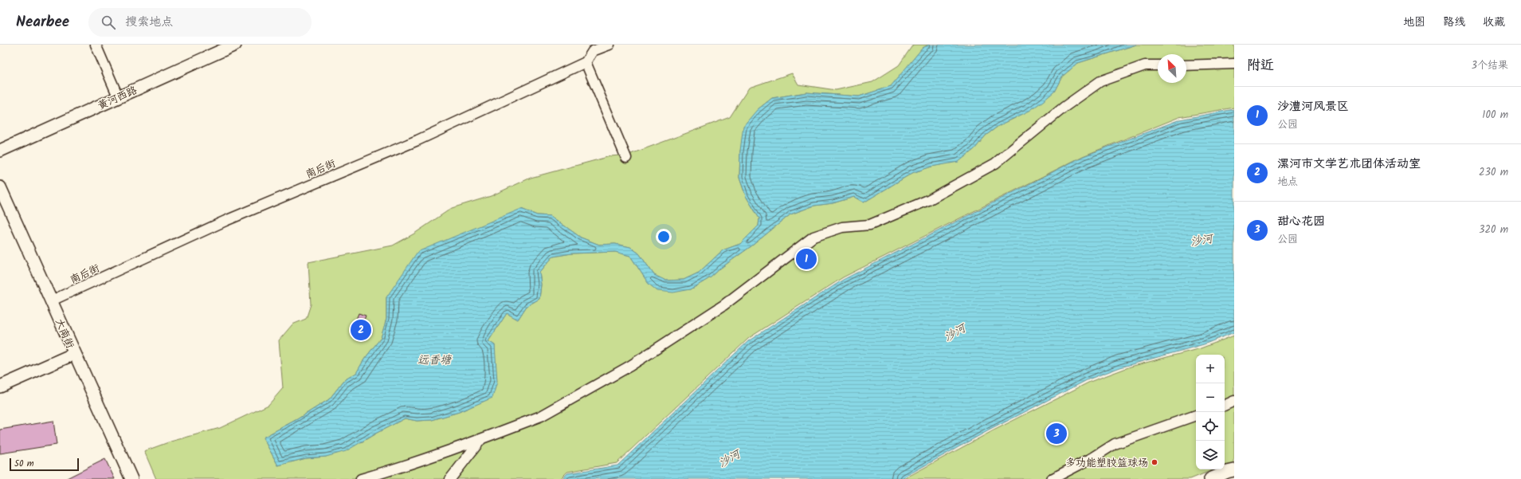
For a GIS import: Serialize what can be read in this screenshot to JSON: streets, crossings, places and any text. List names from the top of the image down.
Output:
{
  "streets": {
    "street": ["黄河西路", "南后街", "大南街"]
  },
  "crossings": [
    ["南后街", "大南街"]
  ],
  "water": ["沙河", "远香塘"],
  "places": ["多功能塑胶篮球场"],
  "scale_bar": "50 m",
  "north": "top left",
  "page": {
    "header": "Nearbee",
    "search": "搜索地点",
    "nav": ["地图", "路线", "收藏"],
    "heading": ["附近", "3个结果"],
    "list": [
      {
        "mark": "1",
        "name": "沙澧河风景区",
        "note": "公园",
        "value": "100 m"
      },
      {
        "mark": "2",
        "name": "漯河市文学艺术团体活动室",
        "note": "地点",
        "value": "230 m"
      },
      {
        "mark": "3",
        "name": "甜心花园",
        "note": "公园",
        "value": "320 m"
      }
    ],
    "pins": ["1", "2", "3"],
    "map_buttons": ["+", "−"],
    "scale": "50 m"
  }
}
